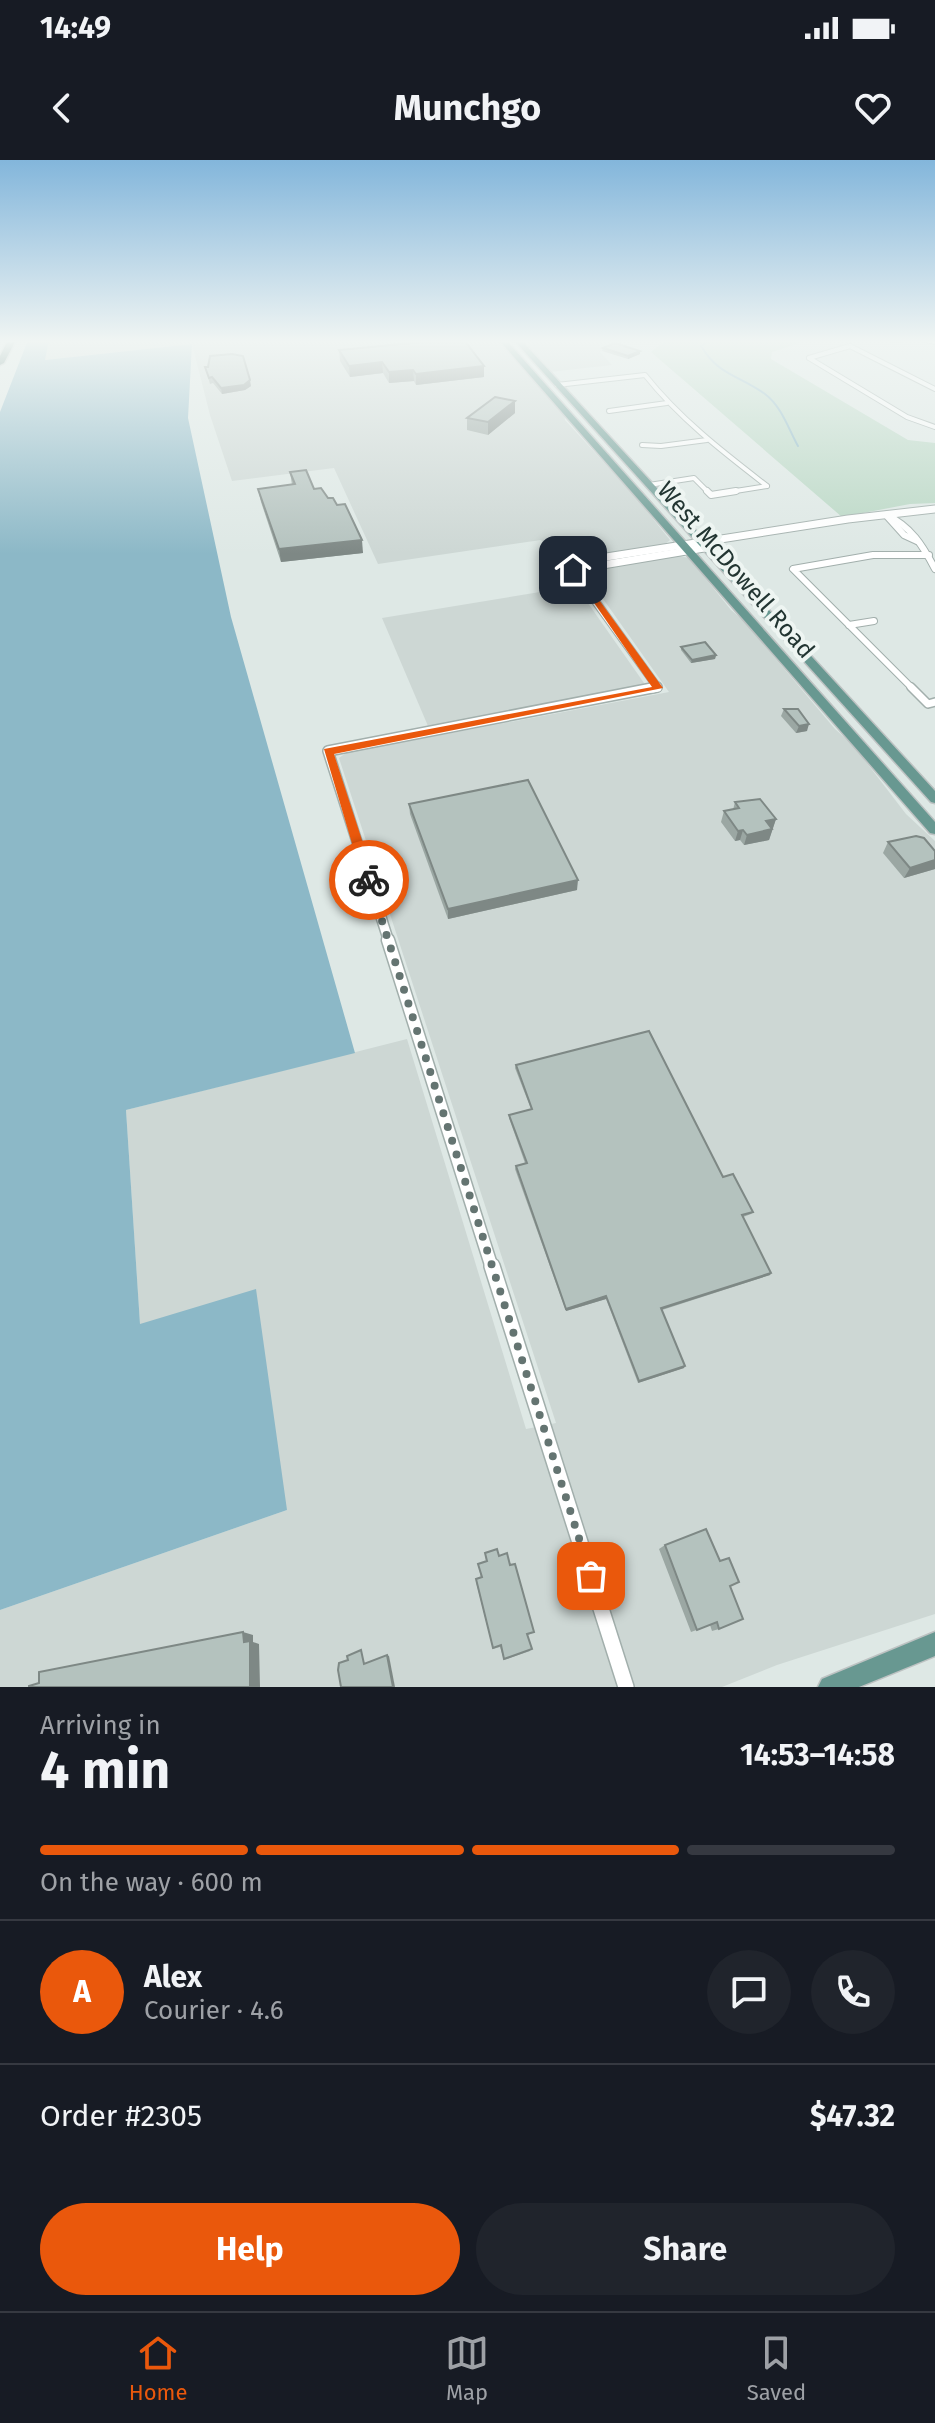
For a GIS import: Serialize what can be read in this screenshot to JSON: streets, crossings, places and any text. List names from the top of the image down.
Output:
{
  "streets": {
    "main road": ["West McDowell Road"]
  },
  "page": {
    "status": "14:49",
    "header": "Munchgo",
    "heading": ["4 min", "Arriving in", "14:53–14:58"],
    "panel": [
      "Alex",
      "Courier · 4.6",
      "Order #2305",
      "$47.32"
    ],
    "bar": "On the way · 600 m",
    "round": "A",
    "buttons": ["Help", "Share"],
    "tabs": ["Home", "Map", "Saved"]
  }
}
